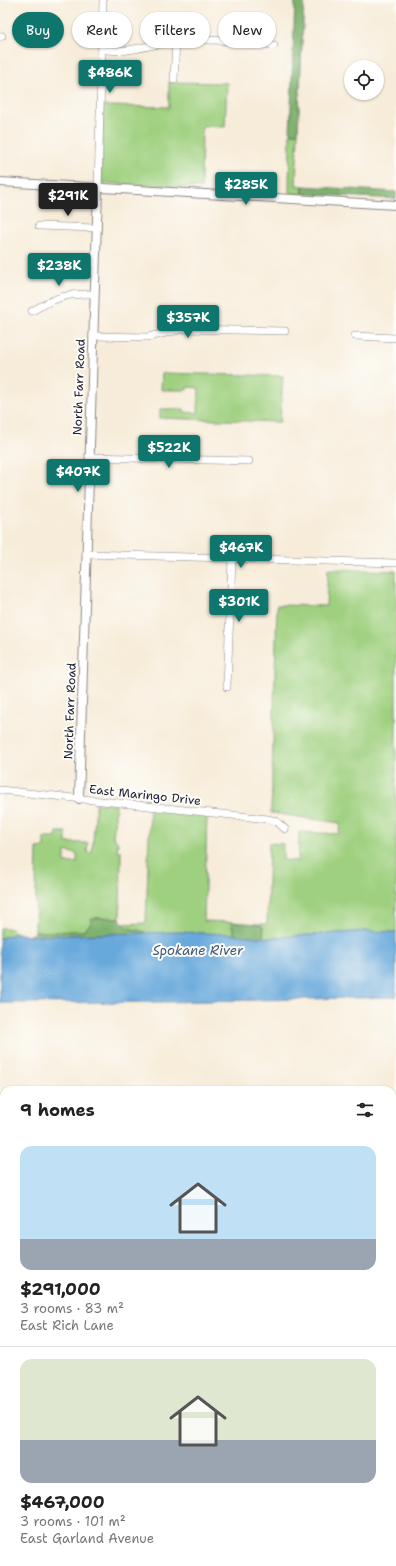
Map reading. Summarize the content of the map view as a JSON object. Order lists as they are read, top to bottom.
{
  "streets": {
    "street": ["North Farr Road", "East Maringo Drive"]
  },
  "crossings": [
    ["North Farr Road", "East Maringo Drive"]
  ],
  "water": ["Spokane River"],
  "page": {
    "chip": [
      "Buy",
      "Rent",
      "Filters",
      "New"
    ],
    "price": [
      "$486K",
      "$285K",
      "$291K",
      "$238K",
      "$357K",
      "$522K",
      "$407K",
      "$467K",
      "$301K"
    ],
    "heading": "9 homes",
    "list": [
      {
        "name": "$291,000",
        "note": "3 rooms · 83 m² · East Rich Lane"
      },
      {
        "name": "$467,000",
        "note": "3 rooms · 101 m² · East Garland Avenue"
      }
    ]
  }
}
